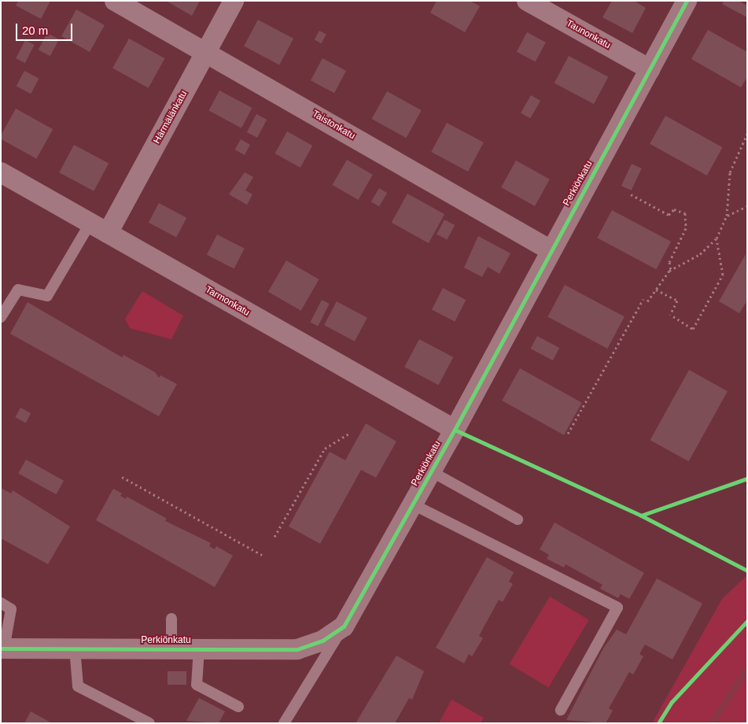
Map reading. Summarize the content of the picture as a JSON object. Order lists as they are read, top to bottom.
{
  "streets": {
    "street": [
      "Taunonkatu",
      "Härmälänkatu",
      "Taistonkatu",
      "Perkiönkatu",
      "Tarmonkatu"
    ]
  },
  "crossings": [
    ["Taunonkatu", "Perkiönkatu"],
    ["Härmälänkatu", "Taistonkatu"],
    ["Härmälänkatu", "Tarmonkatu"],
    ["Taistonkatu", "Perkiönkatu"],
    ["Perkiönkatu", "Tarmonkatu"]
  ],
  "scale_bar": "20 m"
}
